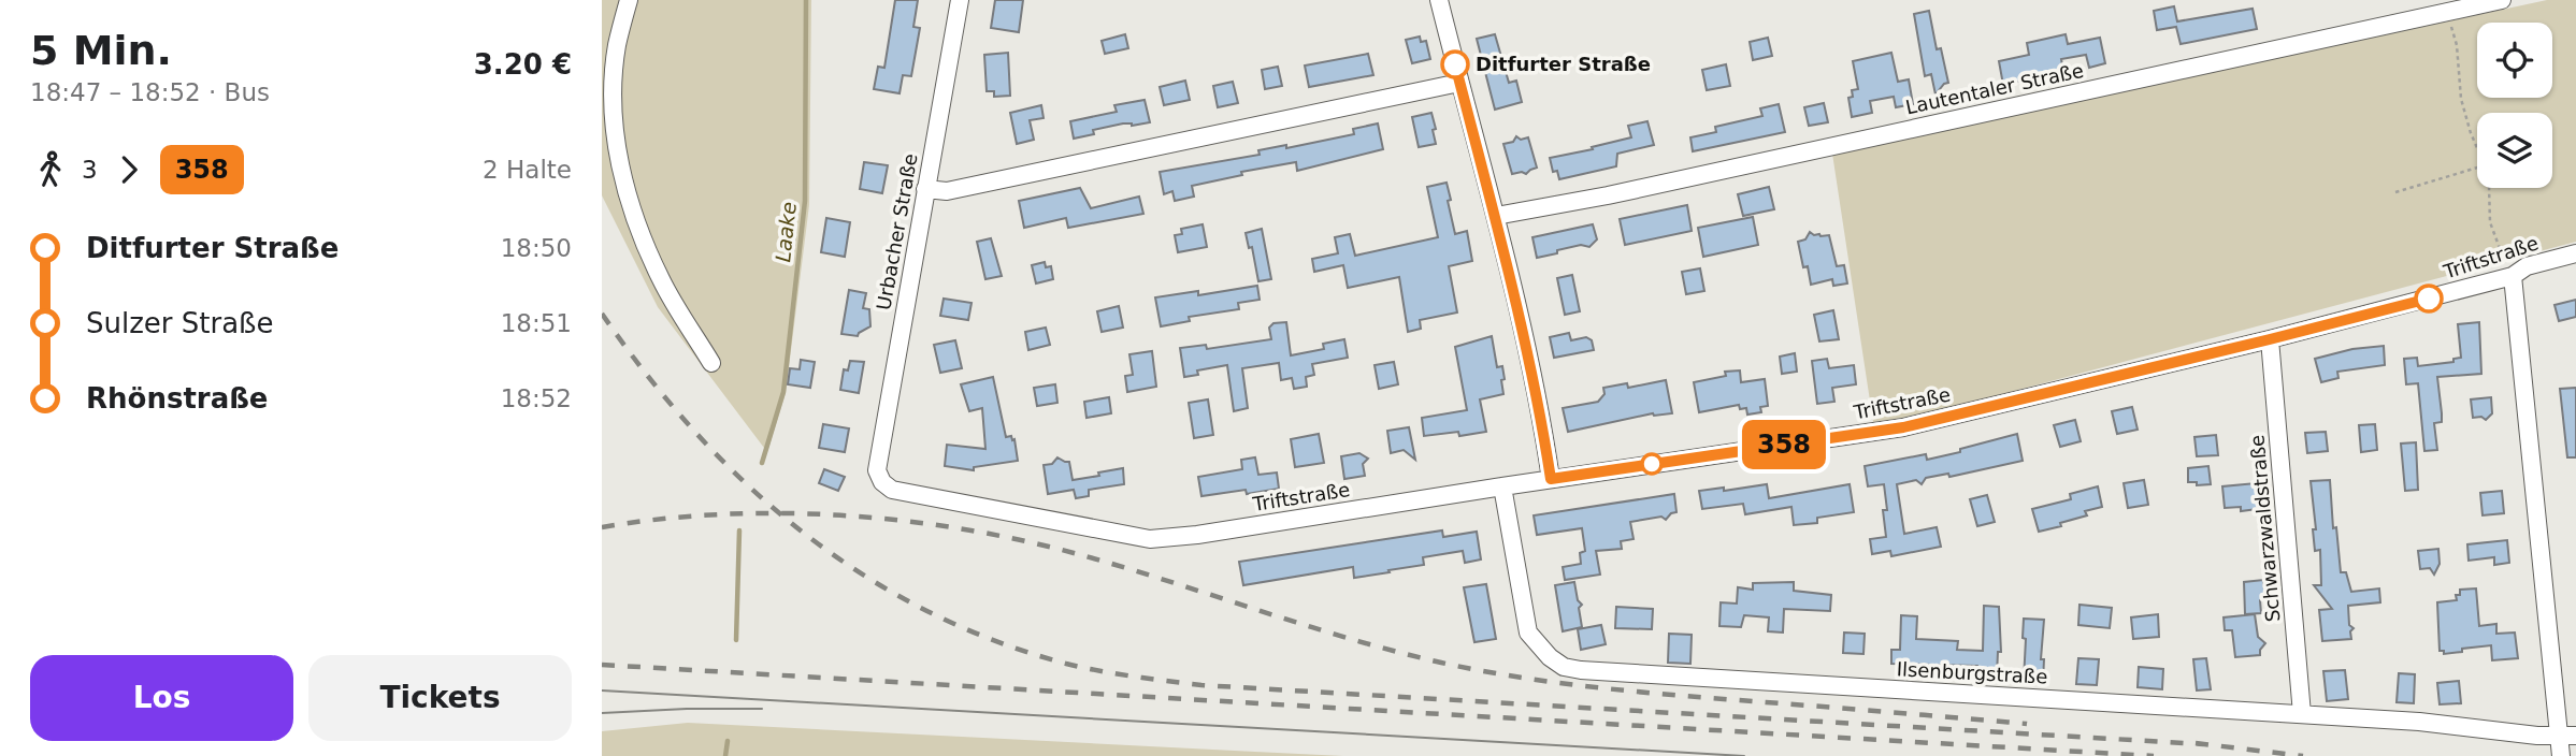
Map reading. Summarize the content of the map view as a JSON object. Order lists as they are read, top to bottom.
{
  "streets": {
    "street": [
      "Lautentaler Straße",
      "Urbacher Straße",
      "Triftstraße",
      "Schwarzwaldstraße",
      "Ilsenburgstraße"
    ]
  },
  "crossings": [
    ["Urbacher Straße", "Triftstraße"],
    ["Triftstraße", "Schwarzwaldstraße"],
    ["Triftstraße", "Ilsenburgstraße"],
    ["Schwarzwaldstraße", "Ilsenburgstraße"]
  ],
  "water": ["Laake"],
  "places": ["Ditfurter Straße"],
  "lines": ["bus line 358"],
  "page": {
    "heading": ["5 Min.", "18:47 – 18:52 · Bus", "3.20 €"],
    "on_map": "358",
    "legs": ["3", "358", "2 Halte"],
    "list": [
      {
        "name": "Ditfurter Straße",
        "value": "18:50"
      },
      {
        "name": "Sulzer Straße",
        "value": "18:51"
      },
      {
        "name": "Rhönstraße",
        "value": "18:52"
      }
    ],
    "buttons": ["Los", "Tickets"]
  }
}
